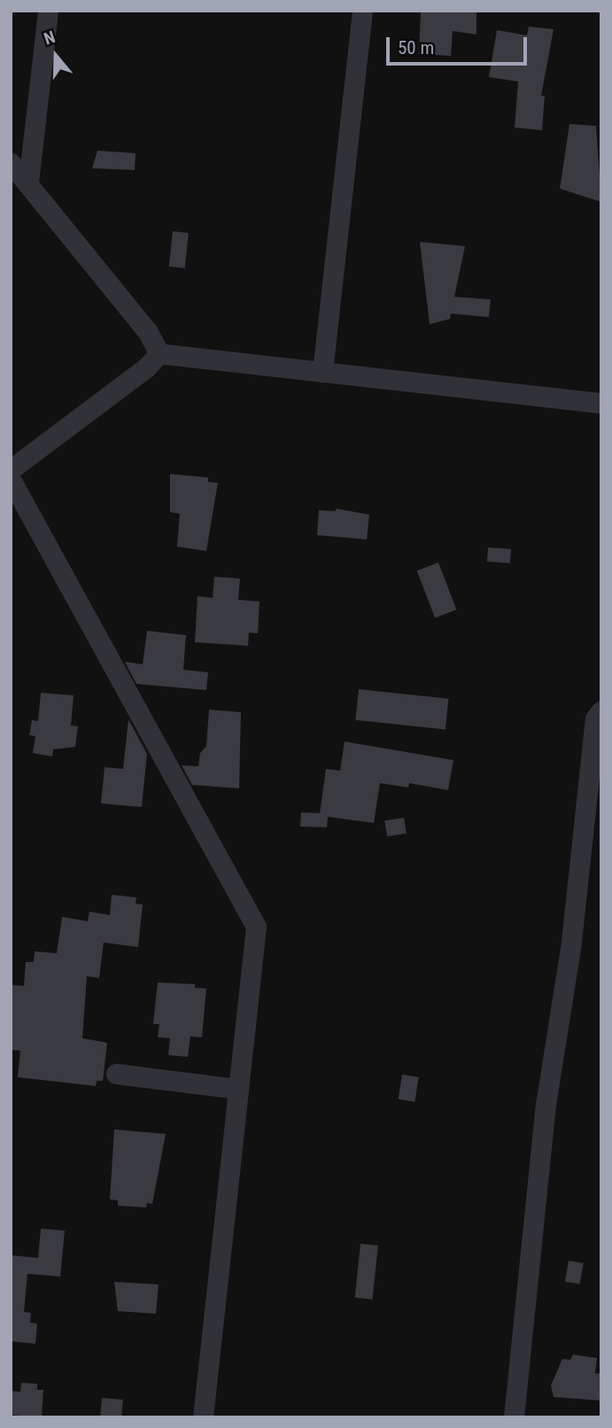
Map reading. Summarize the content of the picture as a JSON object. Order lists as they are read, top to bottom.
{
  "scale_bar": "50 m",
  "north": "top"
}
